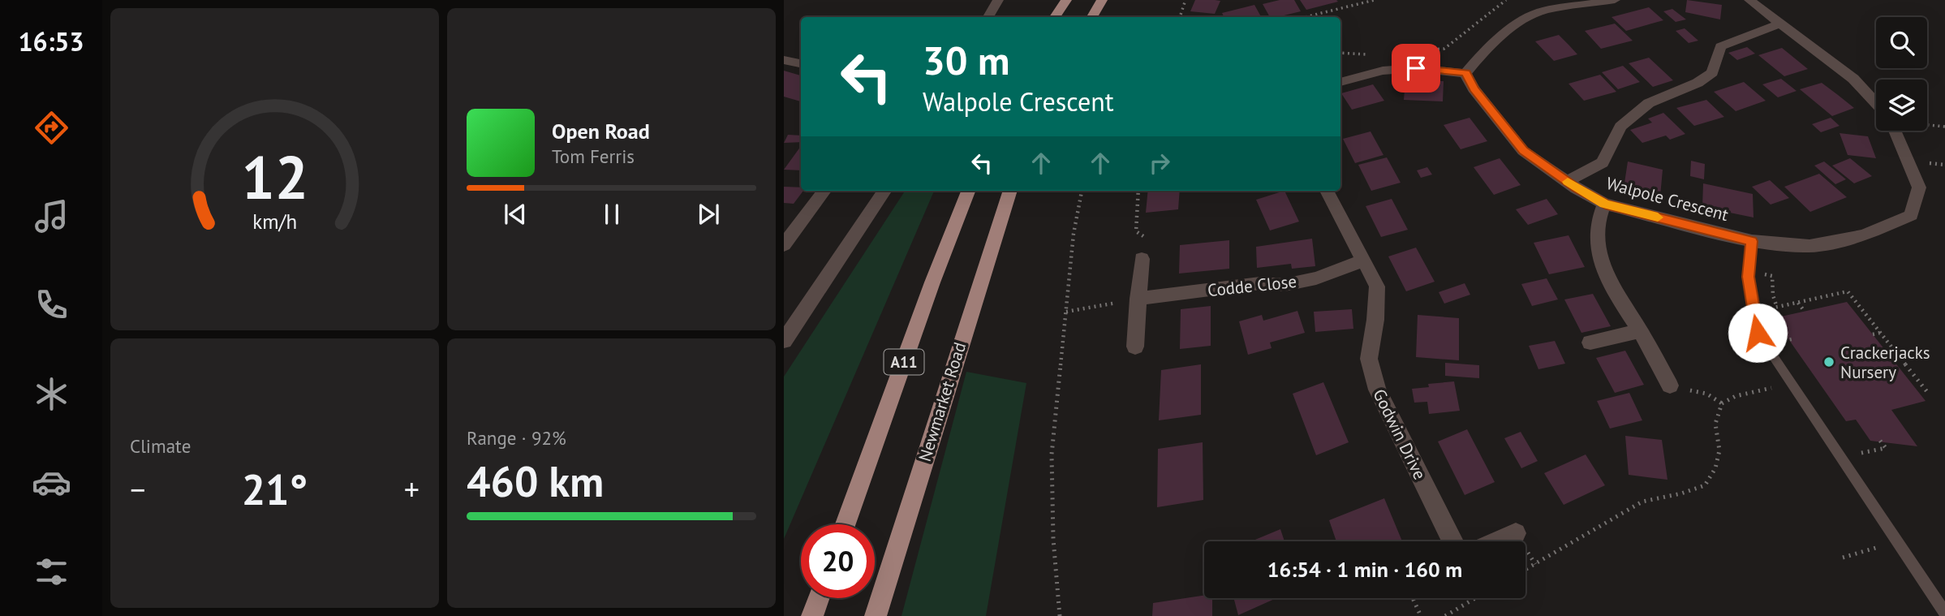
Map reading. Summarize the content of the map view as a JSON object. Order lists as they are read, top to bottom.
{
  "streets": {
    "highway": ["A11", "Newmarket Road"],
    "street": ["Walpole Crescent", "Codde Close", "Godwin Drive"]
  },
  "crossings": [
    ["Codde Close", "Godwin Drive"]
  ],
  "places": ["Crackerjacks Nursery"],
  "page": {
    "tabs": "16:53",
    "turn": ["30 m", "Walpole Crescent"],
    "song": ["Open Road", "Tom Ferris"],
    "tile": [
      "Climate",
      ["Range · 92%", "460 km"]
    ],
    "heat": ["−", "21°", "+"],
    "limit": "20",
    "trip": "16:54 · 1 min · 160 m",
    "gauge": ["12", "km/h"]
  }
}
